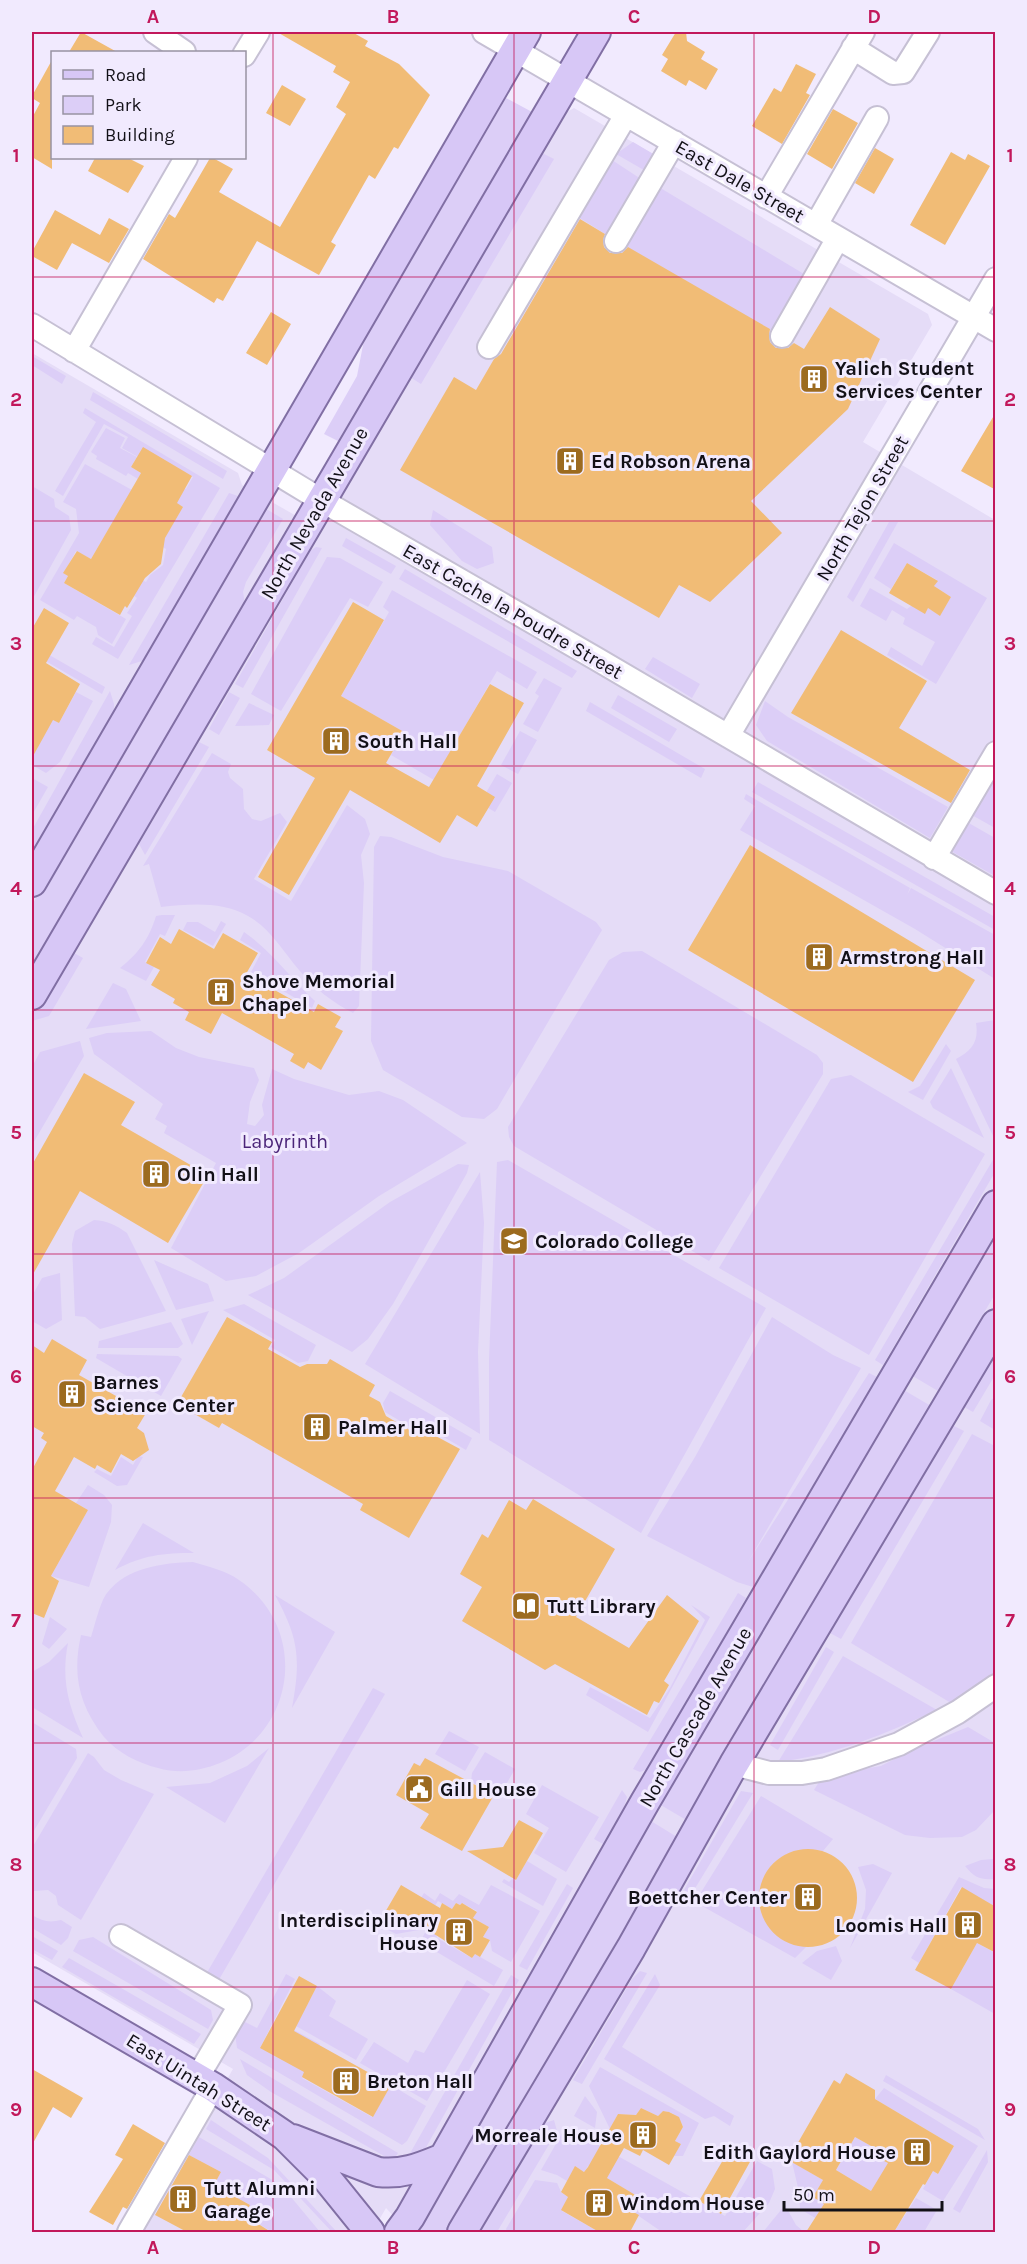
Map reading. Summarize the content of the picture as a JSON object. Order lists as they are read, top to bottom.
{
  "streets": {
    "main road": ["North Nevada Avenue", "North Cascade Avenue", "East Uintah Street"],
    "street": ["East Dale Street", "North Tejon Street", "East Cache la Poudre Street"]
  },
  "crossings": [
    ["East Dale Street", "North Tejon Street"],
    ["East Dale Street", "North Nevada Avenue"],
    ["North Tejon Street", "East Cache la Poudre Street"],
    ["North Nevada Avenue", "East Cache la Poudre Street"]
  ],
  "parks": ["Labyrinth"],
  "places": {
    "building": [
      "Yalich Student Services Center",
      "Ed Robson Arena",
      "South Hall",
      "Armstrong Hall",
      "Shove Memorial Chapel",
      "Olin Hall",
      "Barnes Science Center",
      "Palmer Hall",
      "Boettcher Center",
      "Loomis Hall",
      "Interdisciplinary House",
      "Breton Hall",
      "Morreale House",
      "Edith Gaylord House",
      "Tutt Alumni Garage",
      "Windom House"
    ],
    "school or university": ["Colorado College"],
    "library": ["Tutt Library"],
    "public building": ["Gill House"]
  },
  "legend": ["Road", "Park", "Building"],
  "scale_bar": "50 m",
  "grid": {
    "columns": [
      "A",
      "B",
      "C",
      "D"
    ],
    "rows": [
      "1",
      "2",
      "3",
      "4",
      "5",
      "6",
      "7",
      "8",
      "9"
    ]
  }
}
